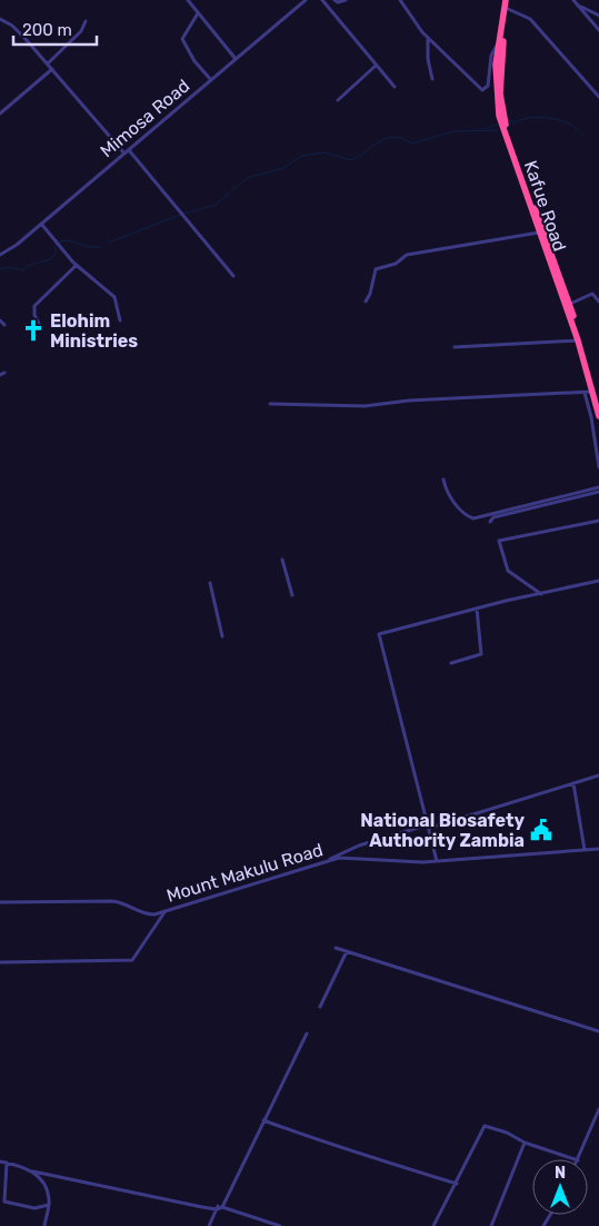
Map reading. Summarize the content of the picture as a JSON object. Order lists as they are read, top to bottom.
{
  "streets": {
    "highway": ["Kafue Road"],
    "street": ["Mimosa Road", "Mount Makulu Road"]
  },
  "places": {
    "church": ["Elohim Ministries"],
    "public building": ["National Biosafety Authority Zambia"]
  },
  "scale_bar": "200 m",
  "north": "top"
}
